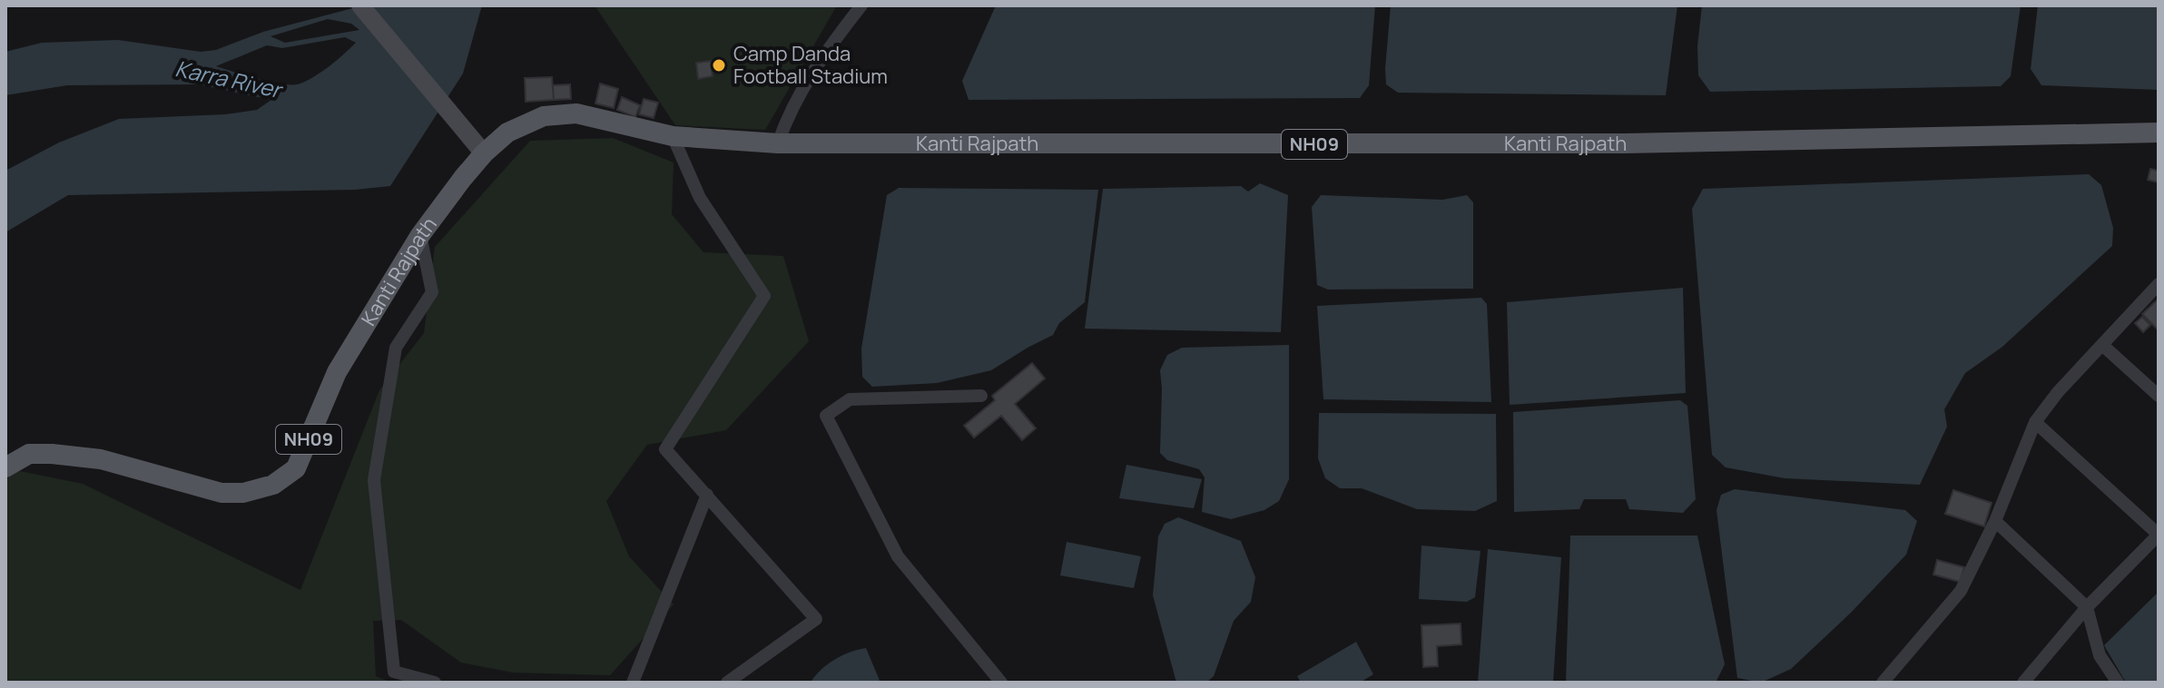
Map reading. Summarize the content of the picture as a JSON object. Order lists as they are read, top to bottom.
{
  "streets": {
    "main road": ["Kanti Rajpath", "NH09"]
  },
  "water": ["Karra River"],
  "places": ["Camp Danda Football Stadium"]
}
